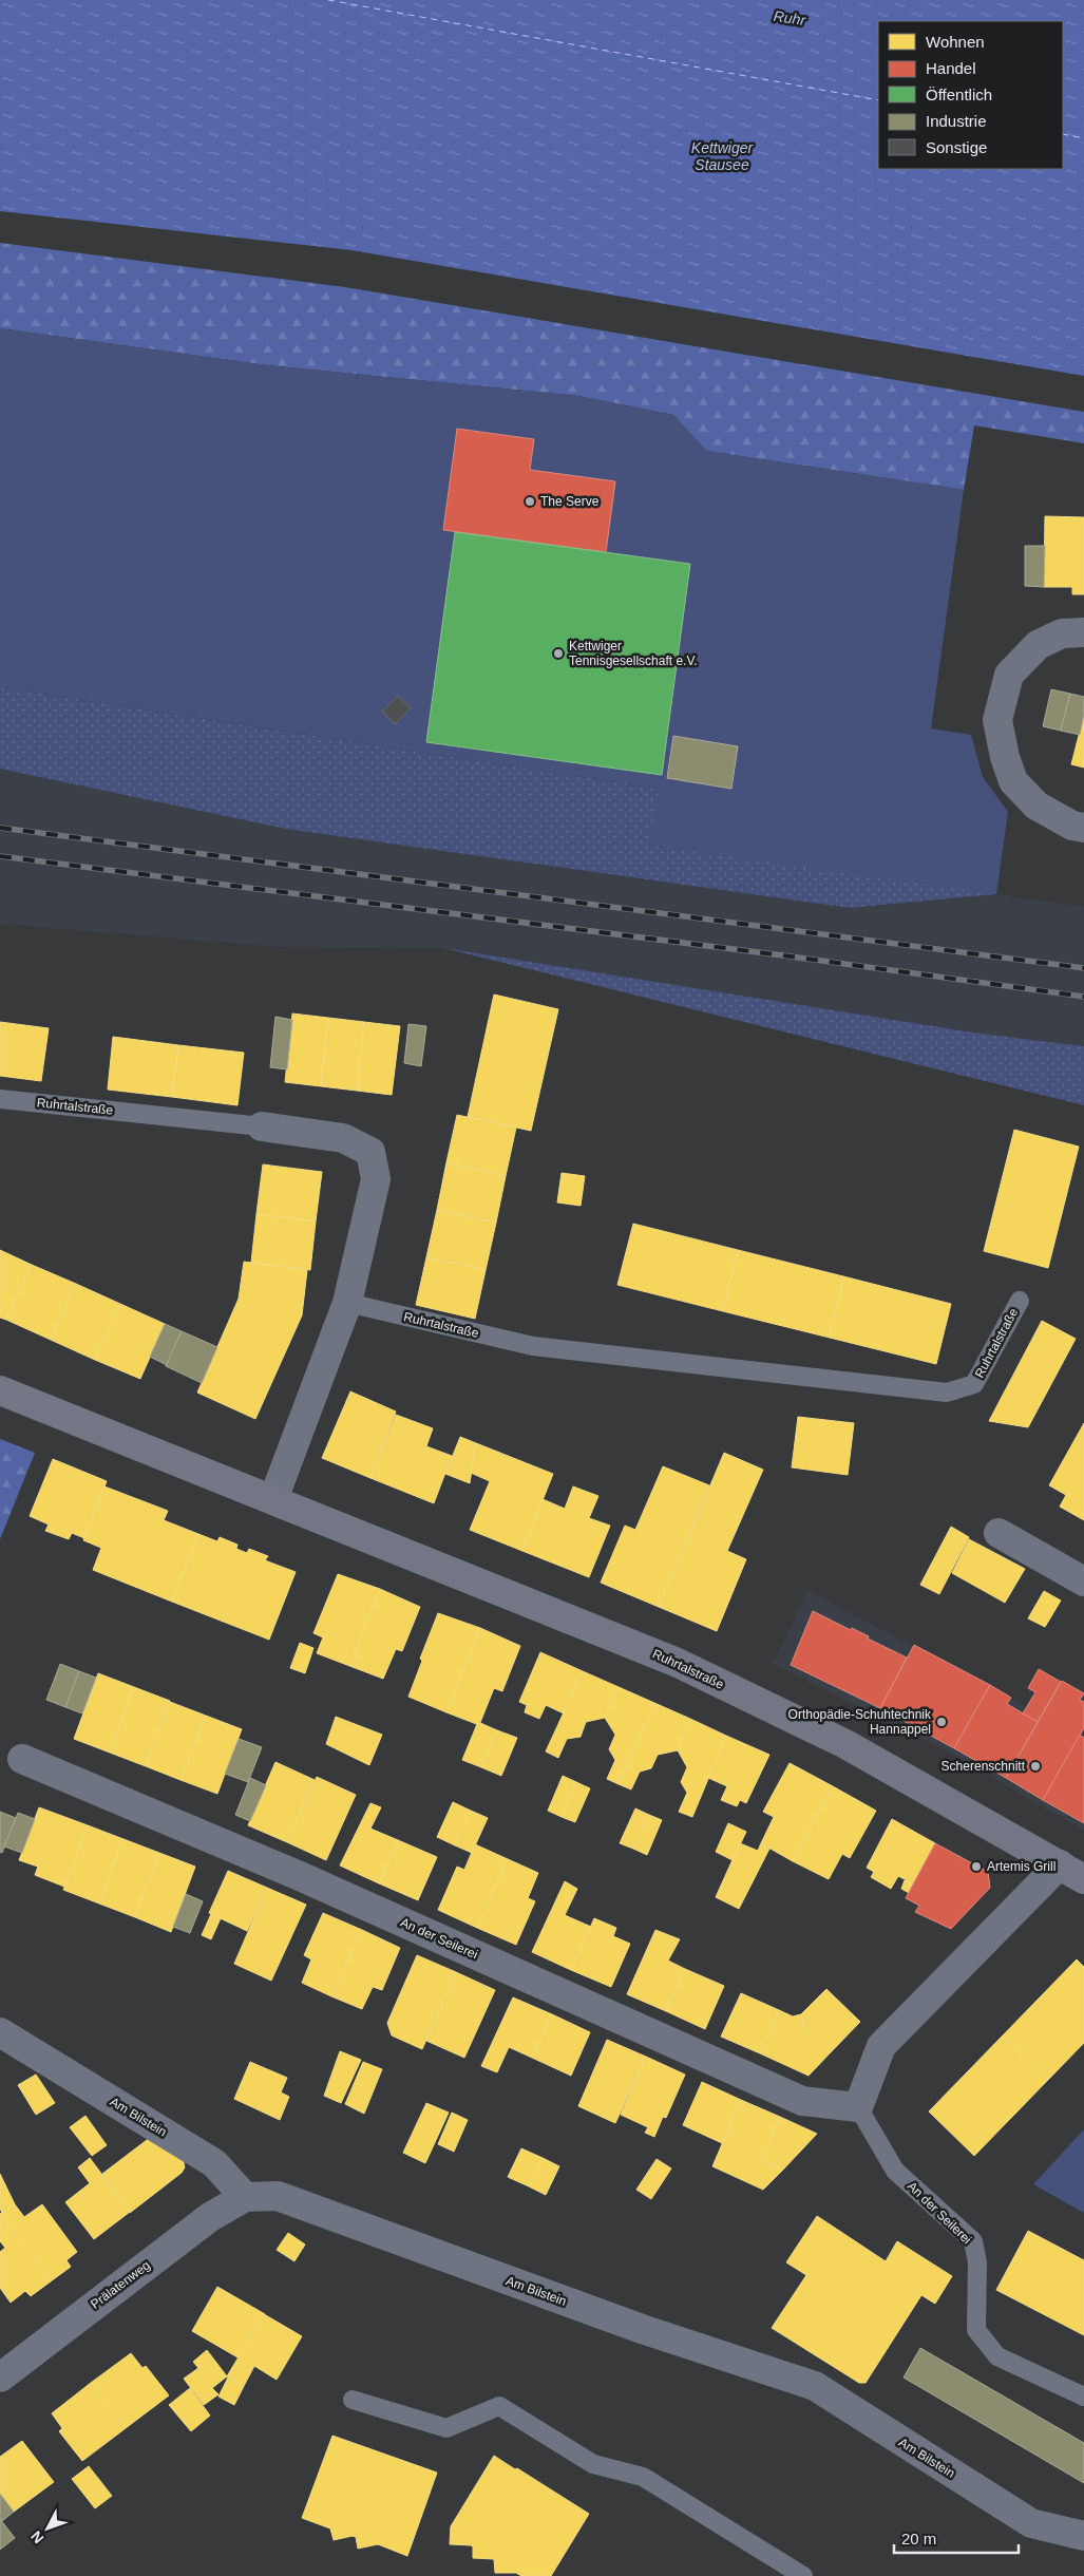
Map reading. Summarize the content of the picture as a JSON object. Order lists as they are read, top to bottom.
{
  "streets": {
    "main road": ["Ruhrtalstraße"],
    "street": ["An der Seilerei", "Am Bilstein", "Prälatenweg"]
  },
  "crossings": [
    ["Am Bilstein", "Prälatenweg"]
  ],
  "water": ["Ruhr", "Kettwiger Stausee"],
  "places": [
    "The Serve",
    "Kettwiger Tennisgesellschaft e.V.",
    "Orthopädie-Schuhtechnik Hannappel",
    "Scherenschnitt",
    "Artemis Grill"
  ],
  "legend": [
    "Wohnen",
    "Handel",
    "Öffentlich",
    "Industrie",
    "Sonstige"
  ],
  "scale_bar": "20 m",
  "north": "bottom left"
}
